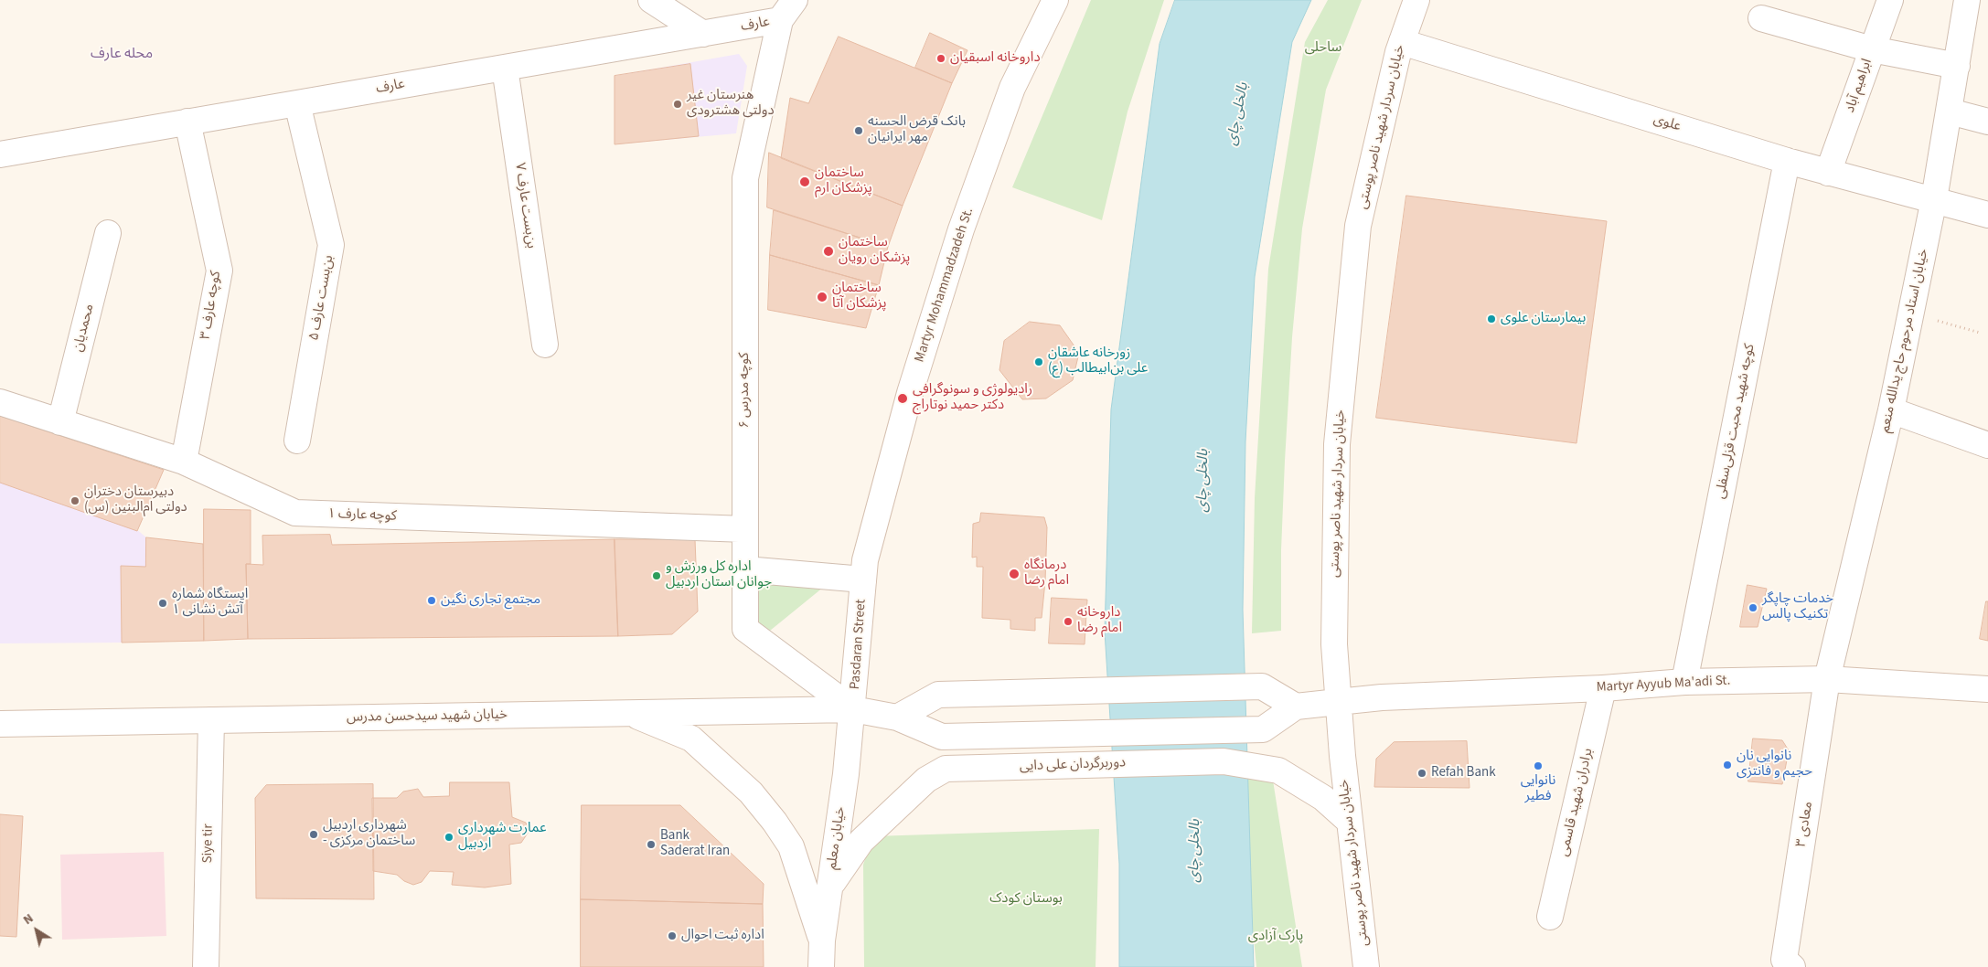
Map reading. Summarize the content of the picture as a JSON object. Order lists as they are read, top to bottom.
{
  "streets": {
    "street": [
      "عارف",
      "ابراهیم آباد",
      "علوی",
      "خیابان سردار شهید ناصر پوستی",
      "بن‌بست عارف ۷",
      "Martyr Mohammadzadeh St.",
      "بن‌بست عارف ۵",
      "کوچه عارف ۳",
      "محمدیان",
      "خیابان استاد مرحوم حاج یدالله منعم",
      "کوچه مدرس ۶",
      "کوچه شهید محبت قزلی‌سفلی",
      "کوچه عارف ۱",
      "Pasdaran Street",
      "Martyr Ayyub Ma'adi St.",
      "خیابان شهید سیدحسن مدرس",
      "دوربرگردان علی دایی",
      "برادران شهید قاسمی",
      "معادی ۳",
      "خیابان معلم",
      "Siye tir"
    ]
  },
  "crossings": [
    ["عارف", "بن‌بست عارف ۷"],
    ["عارف", "بن‌بست عارف ۵"],
    ["عارف", "کوچه عارف ۳"],
    ["عارف", "کوچه مدرس ۶"],
    ["ابراهیم آباد", "علوی"],
    ["علوی", "خیابان سردار شهید ناصر پوستی"],
    ["علوی", "خیابان استاد مرحوم حاج یدالله منعم"],
    ["علوی", "کوچه شهید محبت قزلی‌سفلی"],
    ["خیابان سردار شهید ناصر پوستی", "Martyr Ayyub Ma'adi St."],
    ["خیابان سردار شهید ناصر پوستی", "دوربرگردان علی دایی"],
    ["Martyr Mohammadzadeh St.", "Pasdaran Street"],
    ["کوچه عارف ۳", "کوچه عارف ۱"],
    ["محمدیان", "کوچه عارف ۱"],
    ["خیابان استاد مرحوم حاج یدالله منعم", "Martyr Ayyub Ma'adi St."],
    ["خیابان استاد مرحوم حاج یدالله منعم", "معادی ۳"],
    ["کوچه مدرس ۶", "کوچه عارف ۱"],
    ["کوچه مدرس ۶", "Pasdaran Street"],
    ["کوچه مدرس ۶", "خیابان شهید سیدحسن مدرس"],
    ["کوچه مدرس ۶", "خیابان معلم"],
    ["کوچه شهید محبت قزلی‌سفلی", "Martyr Ayyub Ma'adi St."],
    ["Pasdaran Street", "خیابان شهید سیدحسن مدرس"],
    ["Pasdaran Street", "خیابان معلم"],
    ["Martyr Ayyub Ma'adi St.", "خیابان شهید سیدحسن مدرس"],
    ["Martyr Ayyub Ma'adi St.", "برادران شهید قاسمی"],
    ["Martyr Ayyub Ma'adi St.", "معادی ۳"],
    ["خیابان شهید سیدحسن مدرس", "خیابان معلم"],
    ["خیابان شهید سیدحسن مدرس", "Siye tir"],
    ["دوربرگردان علی دایی", "خیابان معلم"]
  ],
  "districts": ["محله عارف"],
  "water": ["بالخلی چای"],
  "parks": ["ساحلی", "بوستان کودک", "پارک آزادی"],
  "places": [
    "داروخانه اسبقیان",
    "هنرستان غیر دولتی هشترودی",
    "بانک قرض الحسنه مهر ایرانیان",
    "ساختمان پزشکان ارم",
    "ساختمان پزشکان رویان",
    "ساختمان پزشکان آتا",
    "بیمارستان علوی",
    "زورخانه عاشقان علی بن‌ابیطالب (ع)",
    "رادیولوژی و سونوگرافی دکتر حمید نوتاراج",
    "دبیرستان دختران دولتی ام‌البنین (س)",
    "درمانگاه امام رضا",
    "اداره کل ورزش و جوانان استان اردبیل",
    "مجتمع تجاری نگین",
    "ایستگاه شماره ۱ آتش نشانی",
    "خدمات چاپگر تکنیک پالس",
    "داروخانه امام رضا",
    "نانوایی نان حجیم و فانتزی",
    "نانوایی فطیر",
    "Refah Bank",
    "شهرداری اردبیل - ساختمان مرکزی",
    "عمارت شهرداری اردبیل",
    "Bank Saderat Iran",
    "اداره ثبت احوال"
  ],
  "north": "top left"
}
